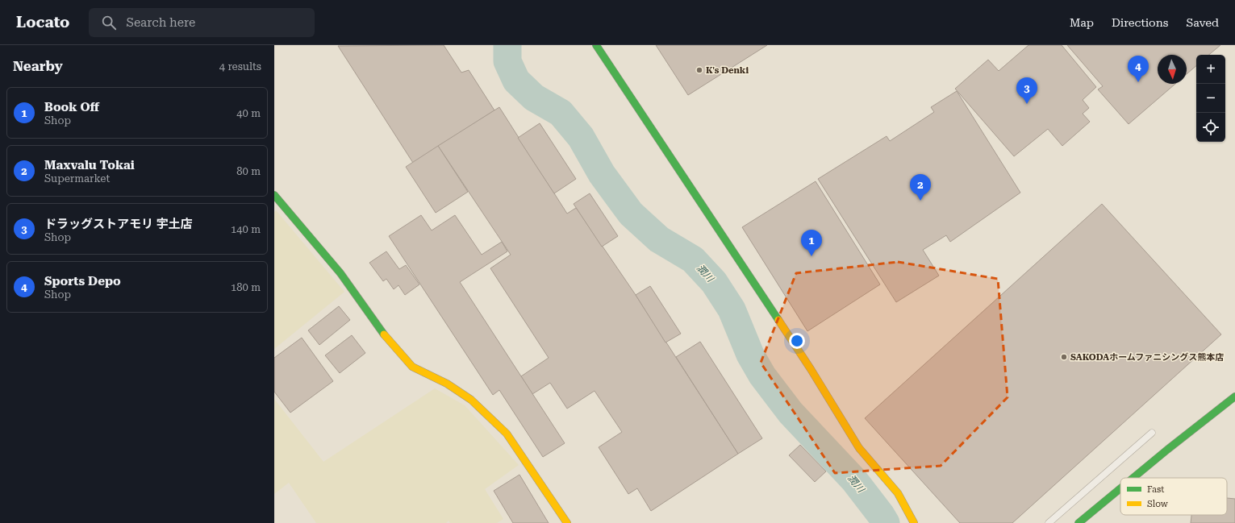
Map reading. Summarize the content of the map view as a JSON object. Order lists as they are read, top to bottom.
{
  "water": ["潤川"],
  "places": ["K's Denki", "SAKODAホームファニシングス熊本店"],
  "legend": ["Fast", "Slow"],
  "north": "bottom",
  "page": {
    "header": "Locato",
    "search": "Search here",
    "nav": ["Map", "Directions", "Saved"],
    "heading": ["Nearby", "4 results"],
    "map_buttons": ["+", "−"],
    "pins": [
      "4",
      "3",
      "2",
      "1"
    ],
    "list": [
      {
        "mark": "1",
        "name": "Book Off",
        "note": "Shop",
        "value": "40 m"
      },
      {
        "mark": "2",
        "name": "Maxvalu Tokai",
        "note": "Supermarket",
        "value": "80 m"
      },
      {
        "mark": "3",
        "name": "ドラッグストアモリ 宇土店",
        "note": "Shop",
        "value": "140 m"
      },
      {
        "mark": "4",
        "name": "Sports Depo",
        "note": "Shop",
        "value": "180 m"
      }
    ]
  }
}
